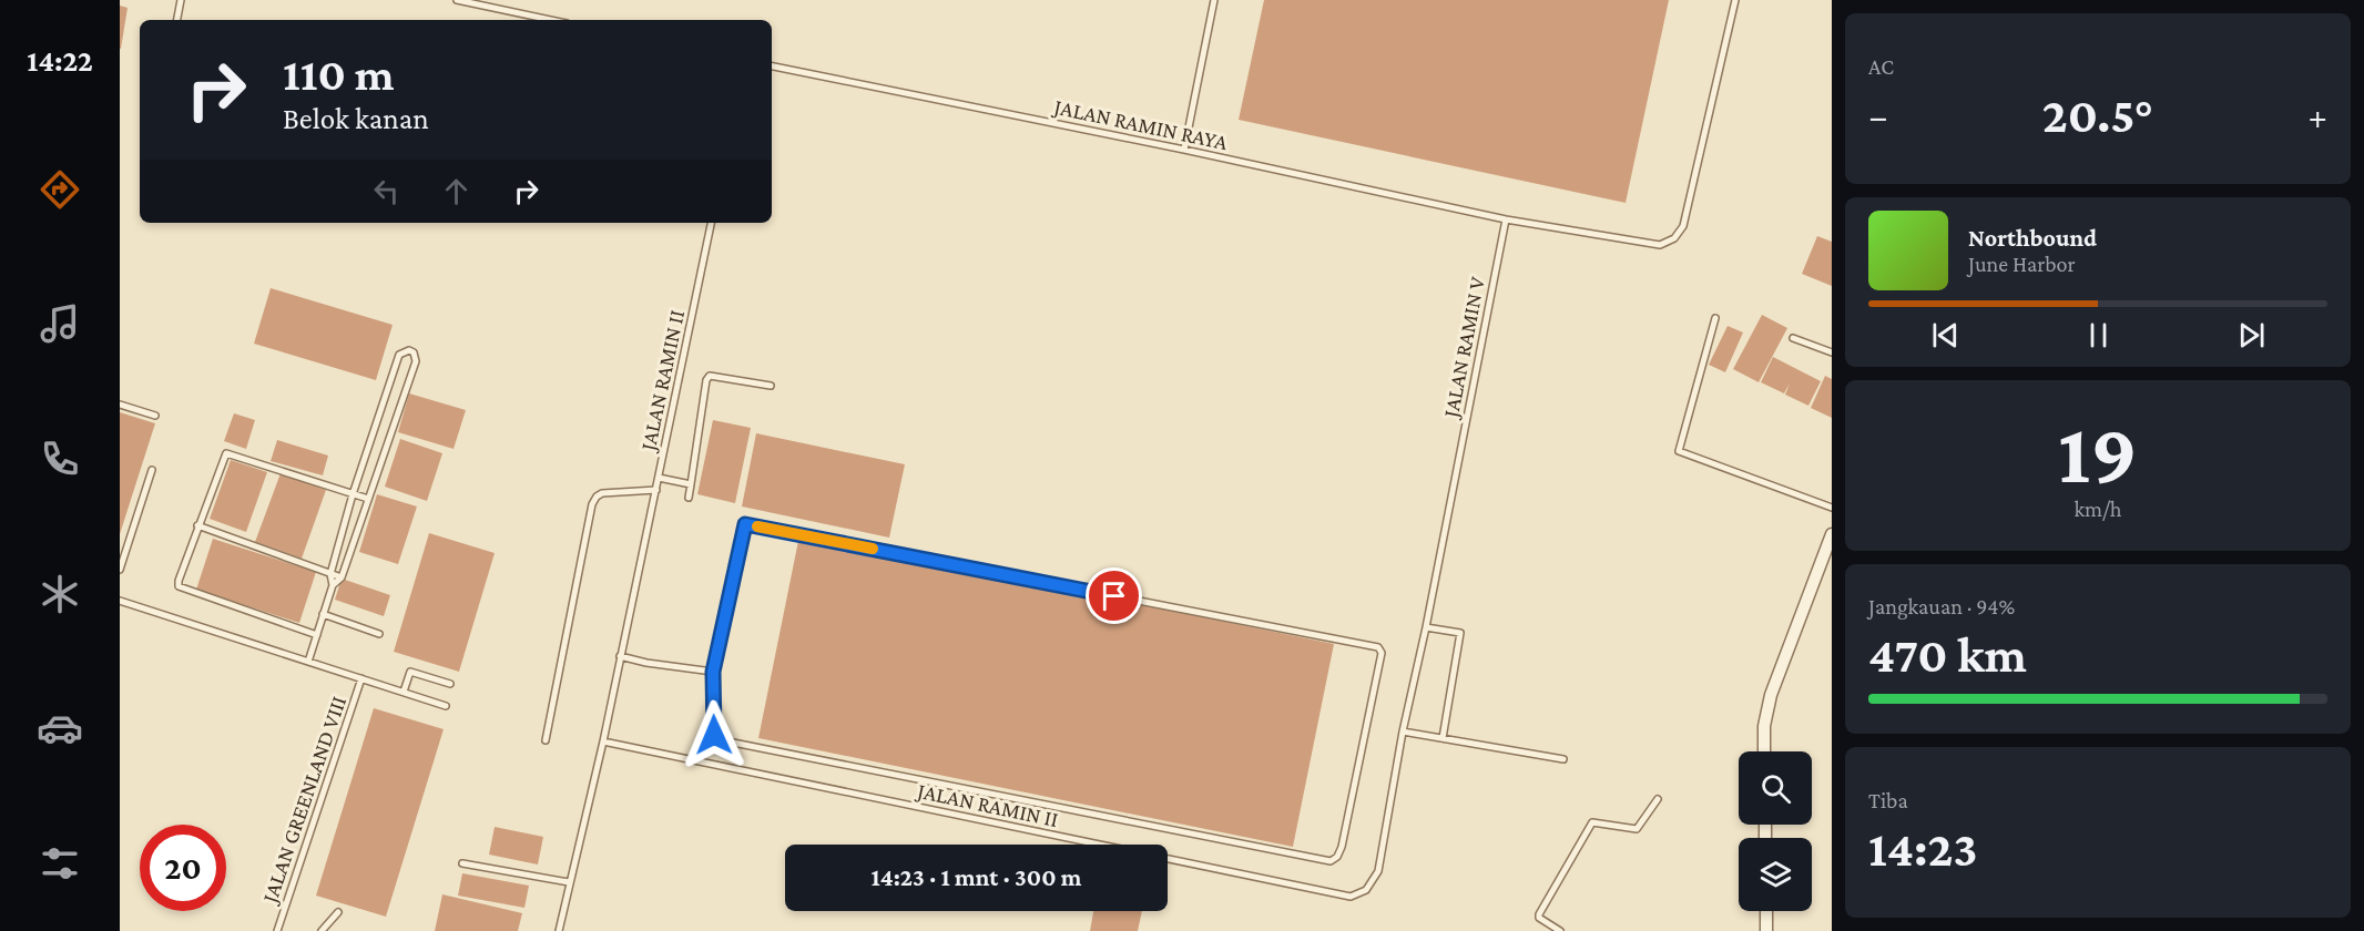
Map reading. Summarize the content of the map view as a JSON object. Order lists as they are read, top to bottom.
{
  "streets": {
    "lane": [
      "JALAN RAMIN RAYA",
      "JALAN RAMIN V",
      "JALAN RAMIN II",
      "JALAN GREENLAND VIII"
    ]
  },
  "crossings": [
    ["JALAN RAMIN RAYA", "JALAN RAMIN V"],
    ["JALAN RAMIN V", "JALAN RAMIN II"]
  ],
  "page": {
    "tabs": "14:22",
    "tile": [
      "AC",
      ["19", "km/h"],
      ["Jangkauan · 94%", "470 km"],
      ["Tiba", "14:23"]
    ],
    "turn": ["110 m", "Belok kanan"],
    "heat": ["−", "20.5°", "+"],
    "song": ["Northbound", "June Harbor"],
    "limit": "20",
    "trip": "14:23 · 1 mnt · 300 m"
  }
}
